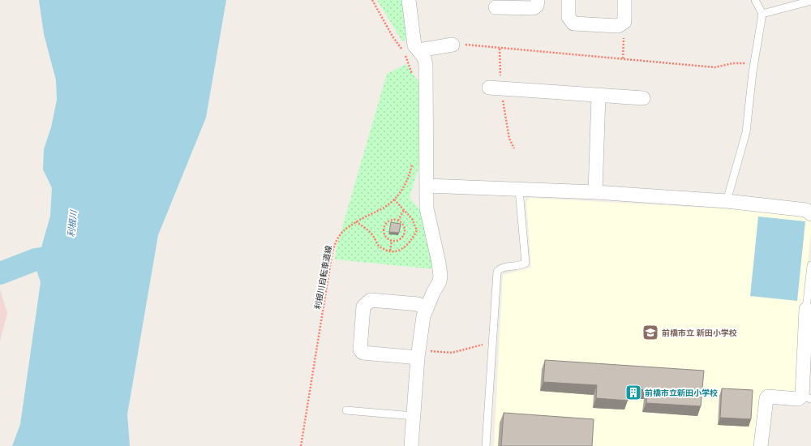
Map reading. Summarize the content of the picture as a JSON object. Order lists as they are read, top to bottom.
{
  "streets": {
    "path": ["利根川自転車道線"]
  },
  "water": ["利根川"],
  "places": {
    "school or university": ["前橋市立 新田小学校"],
    "building": ["前橋市立新田小学校"]
  }
}
